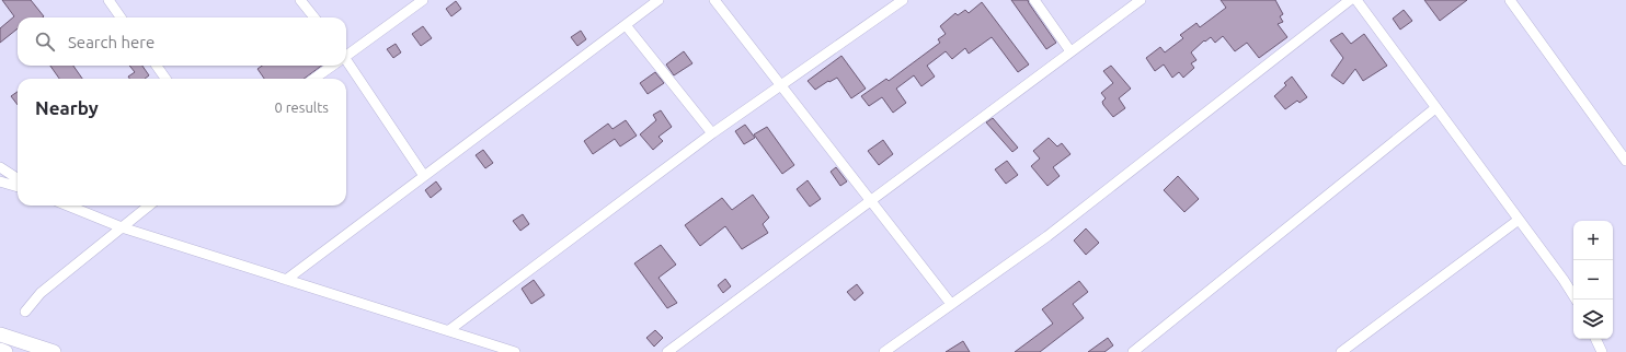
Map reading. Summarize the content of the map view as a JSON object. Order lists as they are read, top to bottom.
{
  "page": {
    "search": "Search here",
    "heading": ["Nearby", "0 results"],
    "map_buttons": ["+", "−"]
  }
}
